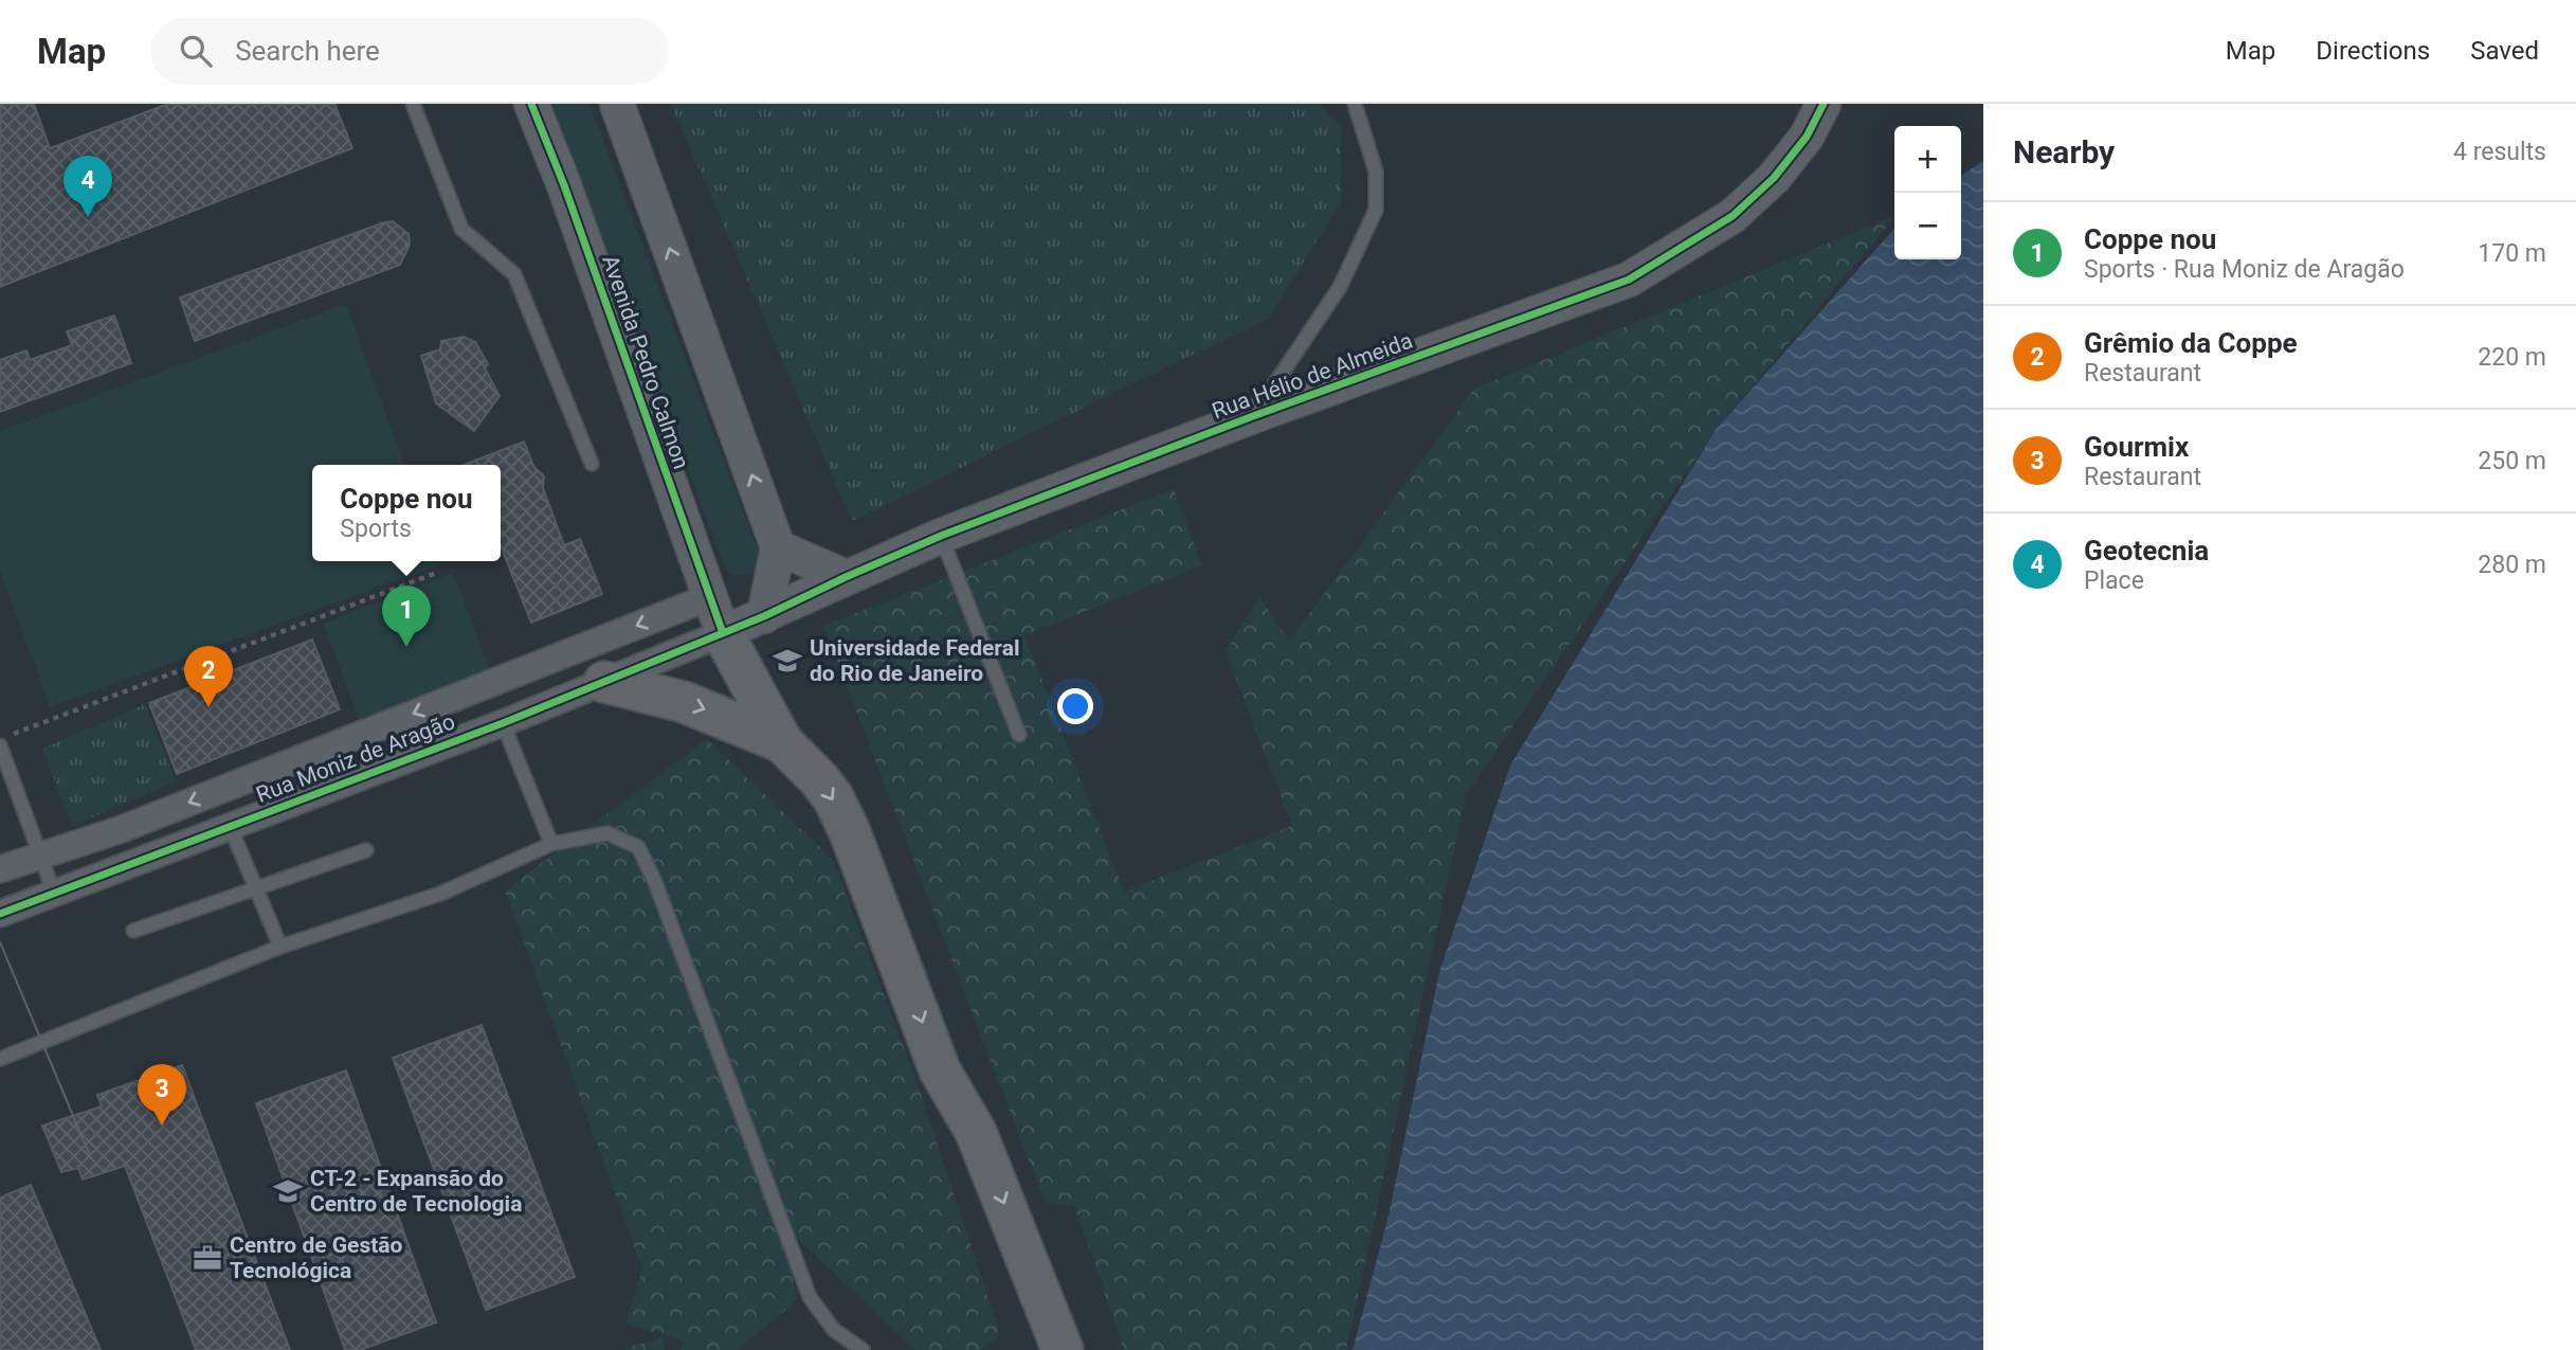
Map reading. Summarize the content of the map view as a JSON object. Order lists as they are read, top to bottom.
{
  "streets": {
    "street": ["Avenida Pedro Calmon", "Rua Hélio de Almeida", "Rua Moniz de Aragão"]
  },
  "crossings": [
    ["Avenida Pedro Calmon", "Rua Hélio de Almeida"],
    ["Avenida Pedro Calmon", "Rua Moniz de Aragão"],
    ["Rua Hélio de Almeida", "Rua Moniz de Aragão"]
  ],
  "places": {
    "school or university": ["Universidade Federal do Rio de Janeiro", "CT-2 - Expansão do Centro de Tecnologia"],
    "office": ["Centro de Gestão Tecnológica"]
  },
  "page": {
    "header": "Map",
    "search": "Search here",
    "nav": ["Map", "Directions", "Saved"],
    "heading": ["Nearby", "4 results"],
    "map_buttons": ["+", "−"],
    "pins": [
      "4",
      "1",
      "2",
      "3"
    ],
    "list": [
      {
        "mark": "1",
        "name": "Coppe nou",
        "note": "Sports · Rua Moniz de Aragão",
        "value": "170 m"
      },
      {
        "mark": "2",
        "name": "Grêmio da Coppe",
        "note": "Restaurant",
        "value": "220 m"
      },
      {
        "mark": "3",
        "name": "Gourmix",
        "note": "Restaurant",
        "value": "250 m"
      },
      {
        "mark": "4",
        "name": "Geotecnia",
        "note": "Place",
        "value": "280 m"
      }
    ],
    "popup": ["Coppe nou", "Sports"]
  }
}
